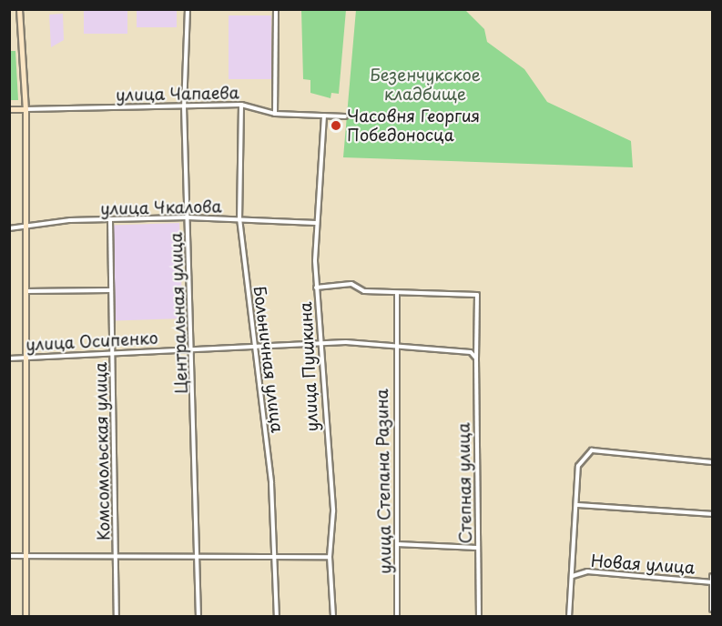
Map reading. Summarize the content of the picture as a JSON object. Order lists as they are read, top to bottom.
{
  "streets": {
    "street": [
      "улица Чапаева",
      "улица Чкалова",
      "Центральная улица",
      "улица Осипенко",
      "Больничная улица",
      "улица Пушкина",
      "Комсомольская улица",
      "улица Степана Разина",
      "Степная улица",
      "Новая улица"
    ]
  },
  "crossings": [
    ["улица Чапаева", "Центральная улица"],
    ["улица Чапаева", "Больничная улица"],
    ["улица Чапаева", "улица Пушкина"],
    ["улица Чкалова", "Центральная улица"],
    ["улица Чкалова", "Больничная улица"],
    ["улица Чкалова", "улица Пушкина"],
    ["улица Чкалова", "Комсомольская улица"],
    ["Центральная улица", "улица Осипенко"],
    ["улица Осипенко", "Больничная улица"],
    ["улица Осипенко", "улица Пушкина"],
    ["улица Осипенко", "Комсомольская улица"],
    ["улица Осипенко", "улица Степана Разина"],
    ["улица Осипенко", "Степная улица"],
    ["улица Степана Разина", "Степная улица"]
  ],
  "parks": ["Безенчукское кладбище"],
  "places": ["Часовня Георгия Победоносца"]
}
